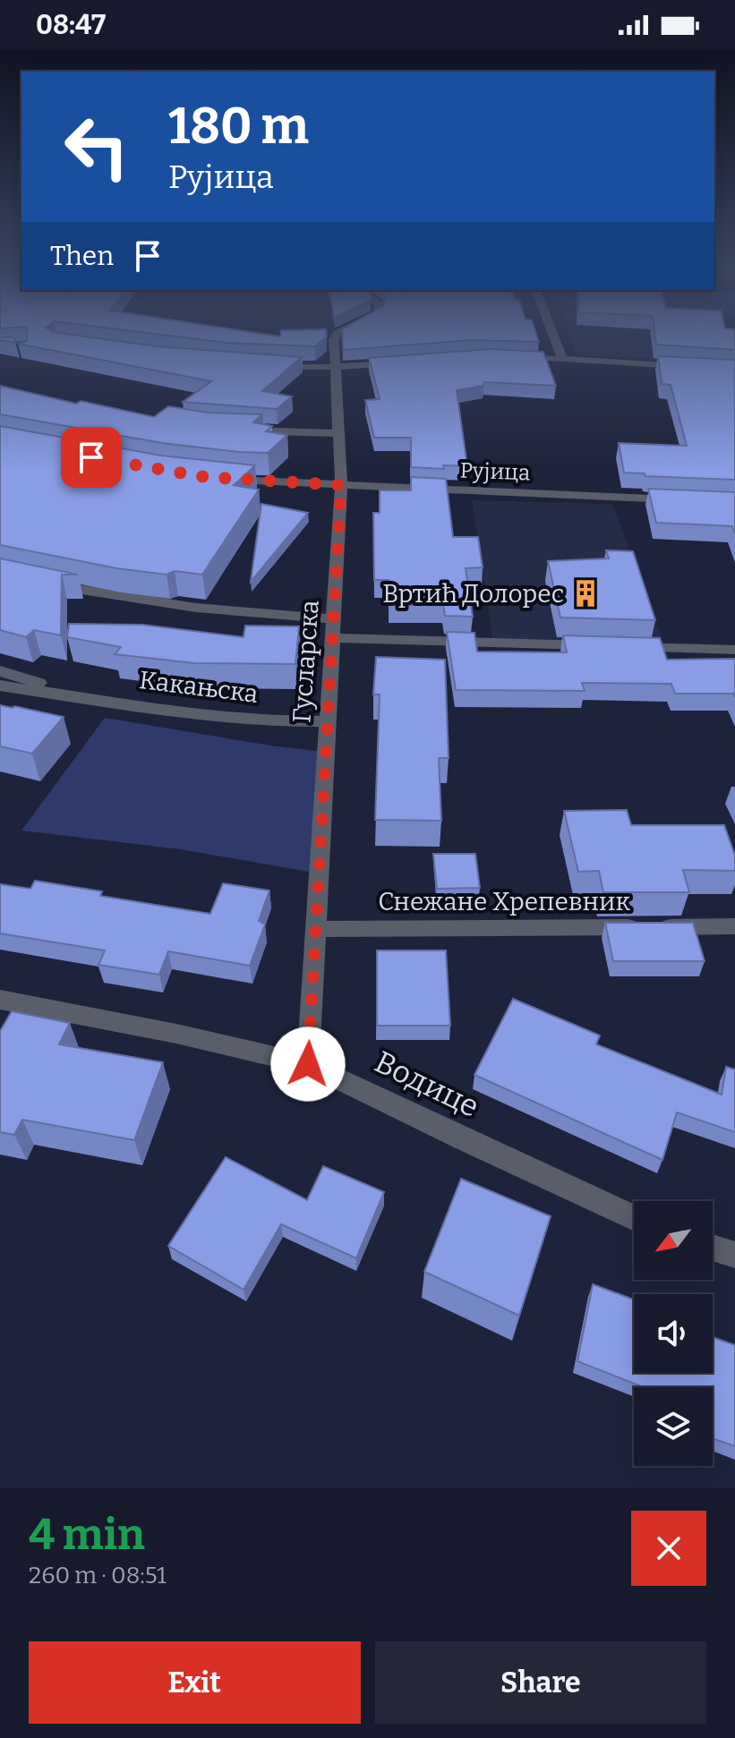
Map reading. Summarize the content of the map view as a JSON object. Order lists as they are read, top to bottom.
{
  "streets": {
    "street": [
      "Рујица",
      "Гусларска",
      "Какањска",
      "Снежане Хрепевник",
      "Водице"
    ]
  },
  "crossings": [
    ["Рујица", "Гусларска"],
    ["Гусларска", "Какањска"],
    ["Гусларска", "Снежане Хрепевник"],
    ["Гусларска", "Водице"]
  ],
  "places": {
    "building": ["Вртић Долорес"]
  },
  "north": "bottom left",
  "page": {
    "status": "08:47",
    "turn": ["180 m", "Рујица"],
    "then": "Then",
    "heading": ["4 min", "260 m · 08:51"],
    "buttons": ["Exit", "Share"]
  }
}
